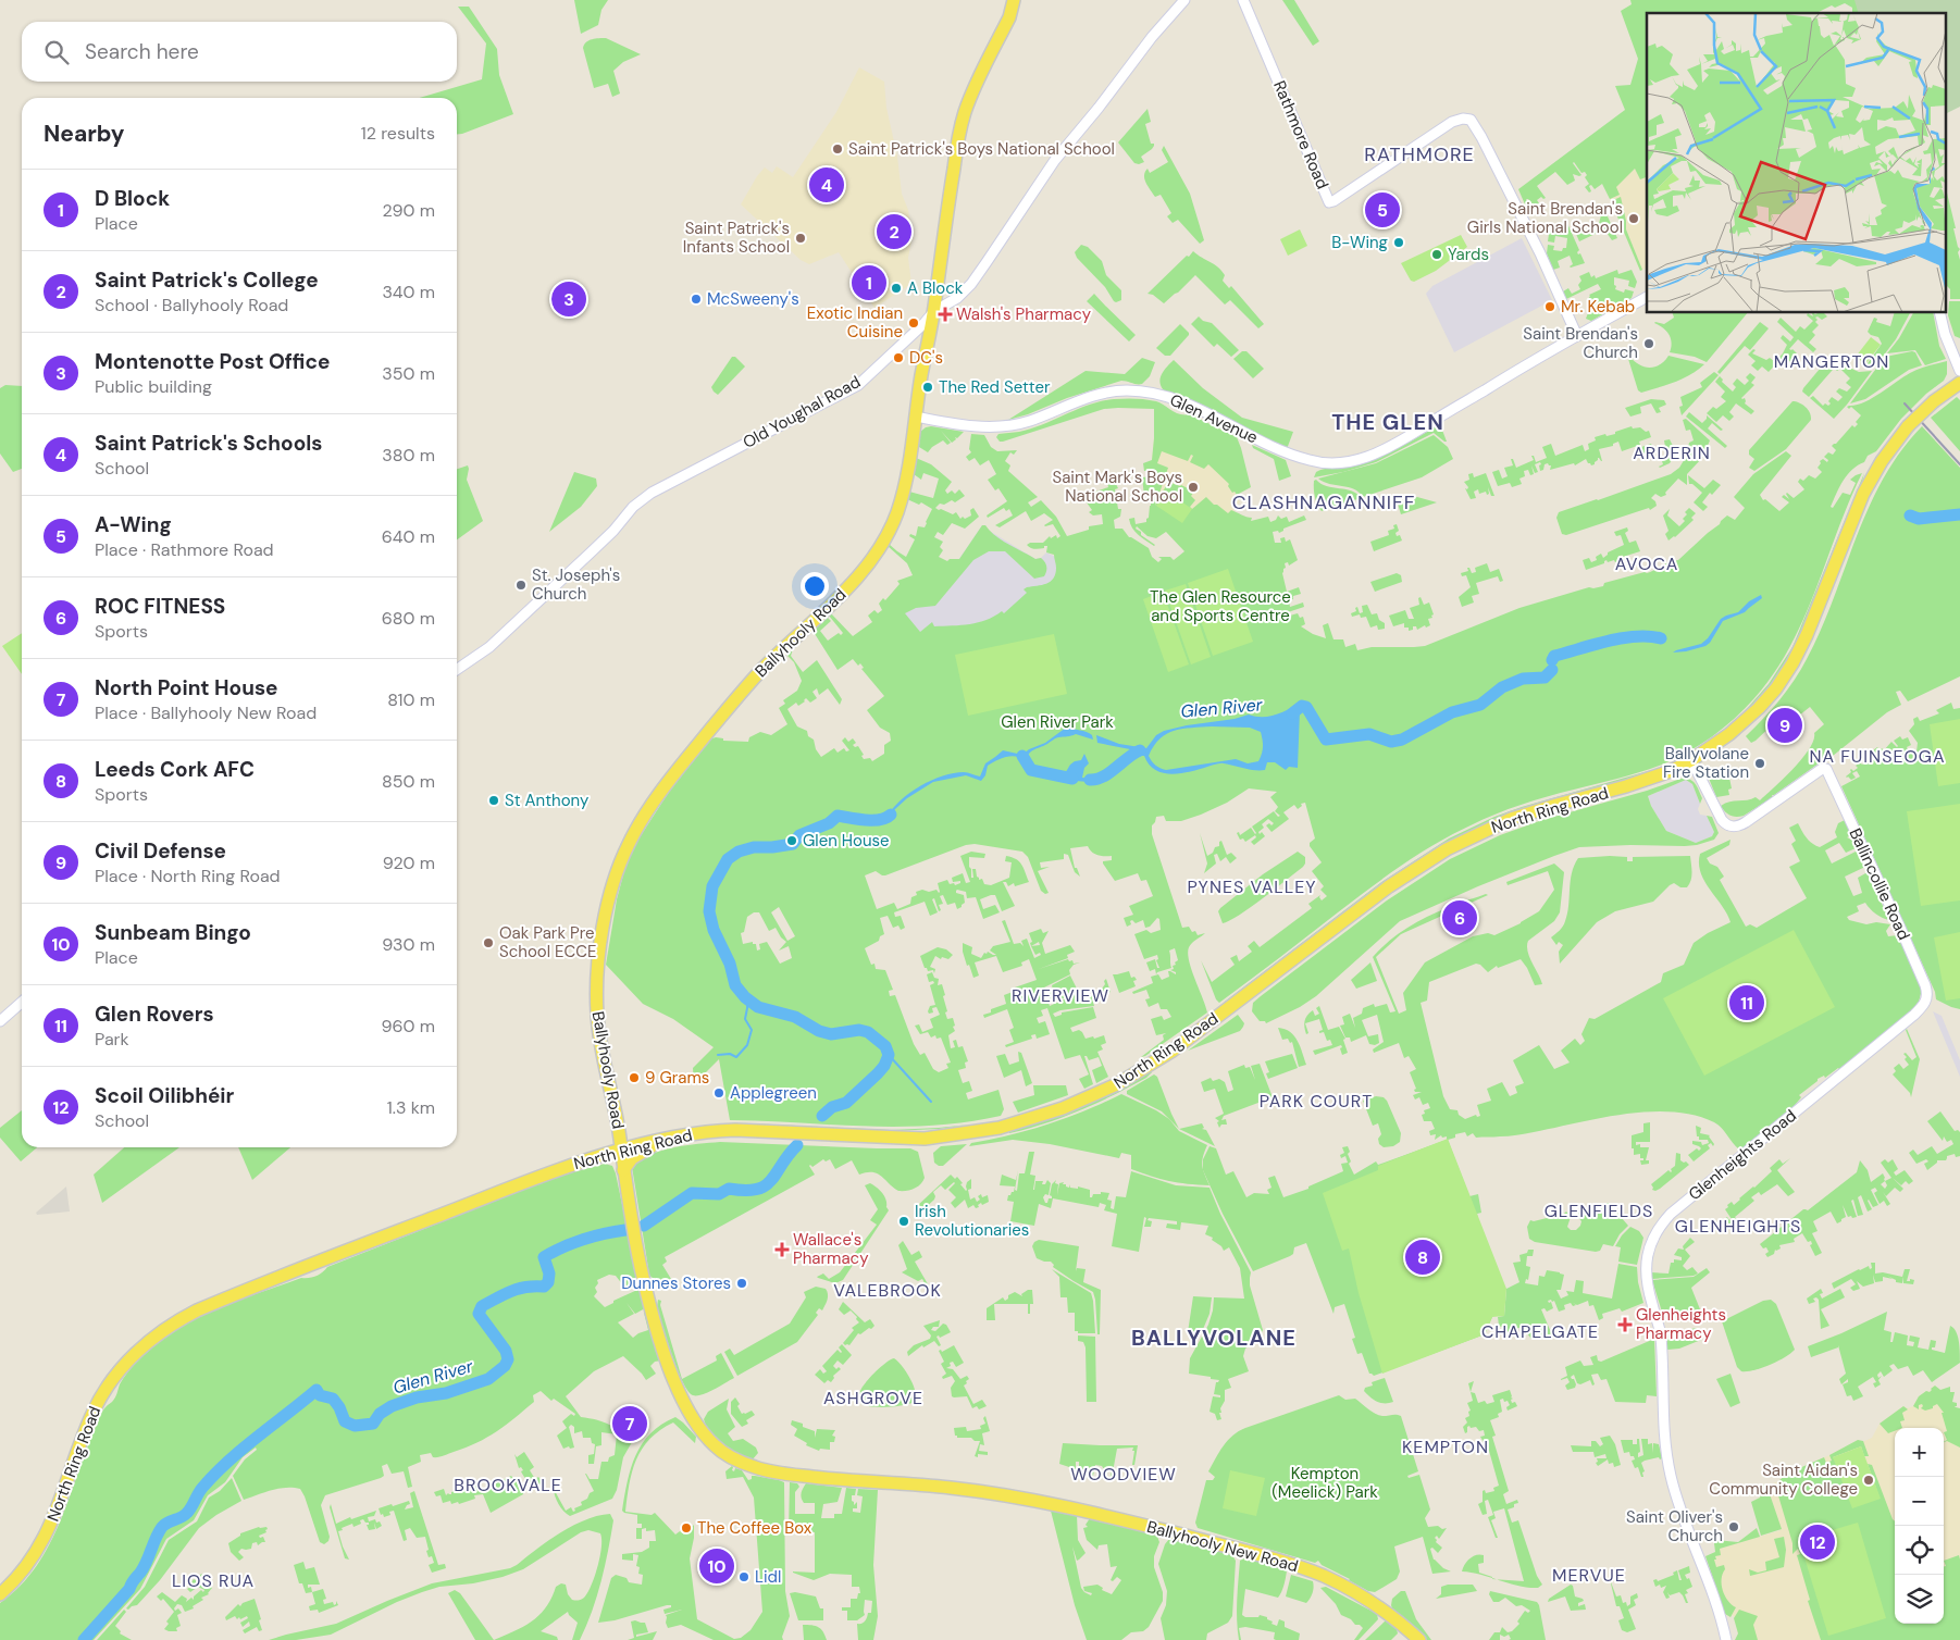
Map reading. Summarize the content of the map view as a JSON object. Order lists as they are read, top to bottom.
{
  "streets": {
    "main road": ["Ballyhooly Road", "North Ring Road", "Ballyhooly New Road"],
    "street": [
      "Rathmore Road",
      "Old Youghal Road",
      "Glen Avenue",
      "Ballincollie Road",
      "Glenheights Road"
    ]
  },
  "crossings": [
    ["Rathmore Road", "Glen Avenue"],
    ["Old Youghal Road", "Ballyhooly Road"],
    ["Glen Avenue", "Ballyhooly Road"],
    ["Ballyhooly Road", "North Ring Road"],
    ["North Ring Road", "Ballincollie Road"],
    ["Ballincollie Road", "Glenheights Road"]
  ],
  "districts": [
    "RATHMORE",
    "MANGERTON",
    "THE GLEN",
    "ARDERIN",
    "CLASHNAGANNIFF",
    "AVOCA",
    "NA FUINSEOGA",
    "PYNES VALLEY",
    "RIVERVIEW",
    "PARK COURT",
    "GLENFIELDS",
    "GLENHEIGHTS",
    "VALEBROOK",
    "CHAPELGATE",
    "BALLYVOLANE",
    "ASHGROVE",
    "KEMPTON",
    "WOODVIEW",
    "BROOKVALE",
    "MERVUE",
    "LIOS RUA"
  ],
  "water": ["Glen River"],
  "parks": ["The Glen Resource and Sports Centre", "Glen River Park", "Kempton (Meelick) Park"],
  "places": {
    "other": [
      "Saint Patrick's Boys National School",
      "Saint Brendan's Girls National School",
      "Saint Patrick's Infants School",
      "B-Wing",
      "Yards",
      "A Block",
      "McSweeny's",
      "Mr. Kebab",
      "Exotic Indian Cuisine",
      "Saint Brendan's Church",
      "DC's",
      "The Red Setter",
      "Saint Mark's Boys National School",
      "St. Joseph's Church",
      "Ballyvolane Fire Station",
      "St Anthony",
      "Glen House",
      "Oak Park Pre School ECCE",
      "9 Grams",
      "Applegreen",
      "Irish Revolutionaries",
      "Dunnes Stores",
      "Saint Aidan's Community College",
      "Saint Oliver's Church",
      "The Coffee Box",
      "Lidl"
    ],
    "health": ["Walsh's Pharmacy", "Wallace's Pharmacy", "Glenheights Pharmacy"]
  },
  "page": {
    "search": "Search here",
    "heading": ["Nearby", "12 results"],
    "pins": [
      "4",
      "5",
      "2",
      "1",
      "3",
      "9",
      "6",
      "11",
      "8",
      "7",
      "12",
      "10"
    ],
    "list": [
      {
        "mark": "1",
        "name": "D Block",
        "note": "Place",
        "value": "290 m"
      },
      {
        "mark": "2",
        "name": "Saint Patrick's College",
        "note": "School · Ballyhooly Road",
        "value": "340 m"
      },
      {
        "mark": "3",
        "name": "Montenotte Post Office",
        "note": "Public building",
        "value": "350 m"
      },
      {
        "mark": "4",
        "name": "Saint Patrick's Schools",
        "note": "School",
        "value": "380 m"
      },
      {
        "mark": "5",
        "name": "A-Wing",
        "note": "Place · Rathmore Road",
        "value": "640 m"
      },
      {
        "mark": "6",
        "name": "ROC FITNESS",
        "note": "Sports",
        "value": "680 m"
      },
      {
        "mark": "7",
        "name": "North Point House",
        "note": "Place · Ballyhooly New Road",
        "value": "810 m"
      },
      {
        "mark": "8",
        "name": "Leeds Cork AFC",
        "note": "Sports",
        "value": "850 m"
      },
      {
        "mark": "9",
        "name": "Civil Defense",
        "note": "Place · North Ring Road",
        "value": "920 m"
      },
      {
        "mark": "10",
        "name": "Sunbeam Bingo",
        "note": "Place",
        "value": "930 m"
      },
      {
        "mark": "11",
        "name": "Glen Rovers",
        "note": "Park",
        "value": "960 m"
      },
      {
        "mark": "12",
        "name": "Scoil Oilibhéir",
        "note": "School",
        "value": "1.3 km"
      }
    ],
    "map_buttons": ["+", "−"]
  }
}
